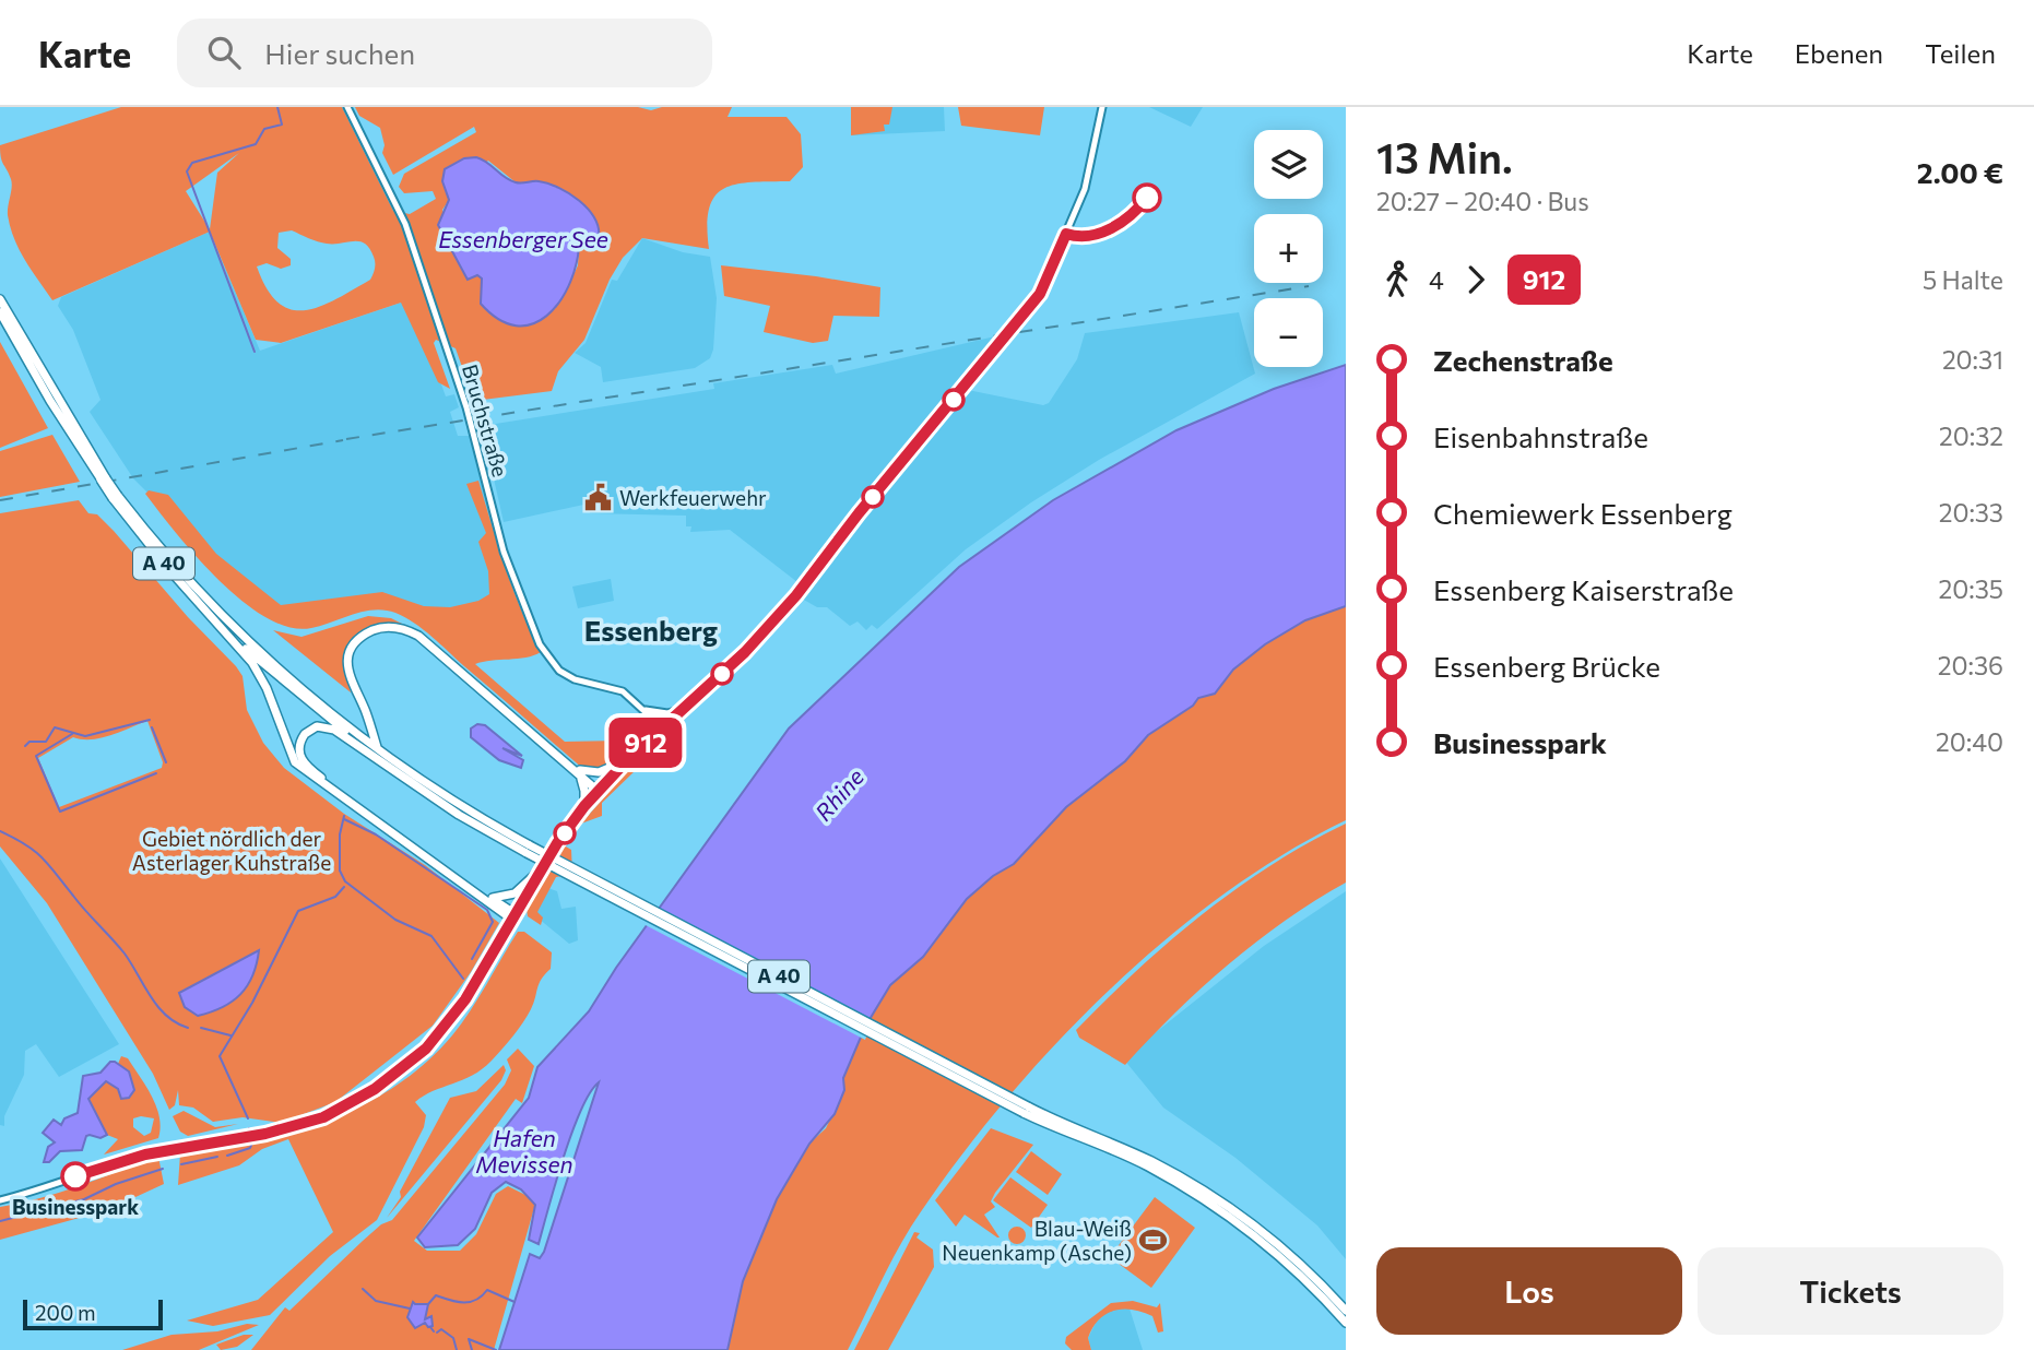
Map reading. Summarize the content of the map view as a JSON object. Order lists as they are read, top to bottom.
{
  "streets": {
    "highway": ["A 40"],
    "main road": ["Bruchstraße"]
  },
  "districts": ["Essenberg"],
  "water": ["Essenberger See", "Rhine", "Hafen Mevissen"],
  "parks": ["Gebiet nördlich der Asterlager Kuhstraße"],
  "places": {
    "public building": ["Werkfeuerwehr"],
    "other": ["Businesspark"],
    "sports": ["Blau-Weiß Neuenkamp (Asche)"]
  },
  "lines": ["bus line 912"],
  "scale_bar": "200 m",
  "page": {
    "header": "Karte",
    "search": "Hier suchen",
    "nav": ["Karte", "Ebenen", "Teilen"],
    "on_map": "912",
    "heading": ["13 Min.", "20:27 – 20:40 · Bus", "2.00 €"],
    "map_buttons": ["+", "−"],
    "legs": ["4", "912", "5 Halte"],
    "list": [
      {
        "name": "Zechenstraße",
        "value": "20:31"
      },
      {
        "name": "Eisenbahnstraße",
        "value": "20:32"
      },
      {
        "name": "Chemiewerk Essenberg",
        "value": "20:33"
      },
      {
        "name": "Essenberg Kaiserstraße",
        "value": "20:35"
      },
      {
        "name": "Essenberg Brücke",
        "value": "20:36"
      },
      {
        "name": "Businesspark",
        "value": "20:40"
      }
    ],
    "buttons": ["Los", "Tickets"],
    "scale": "200 m"
  }
}
